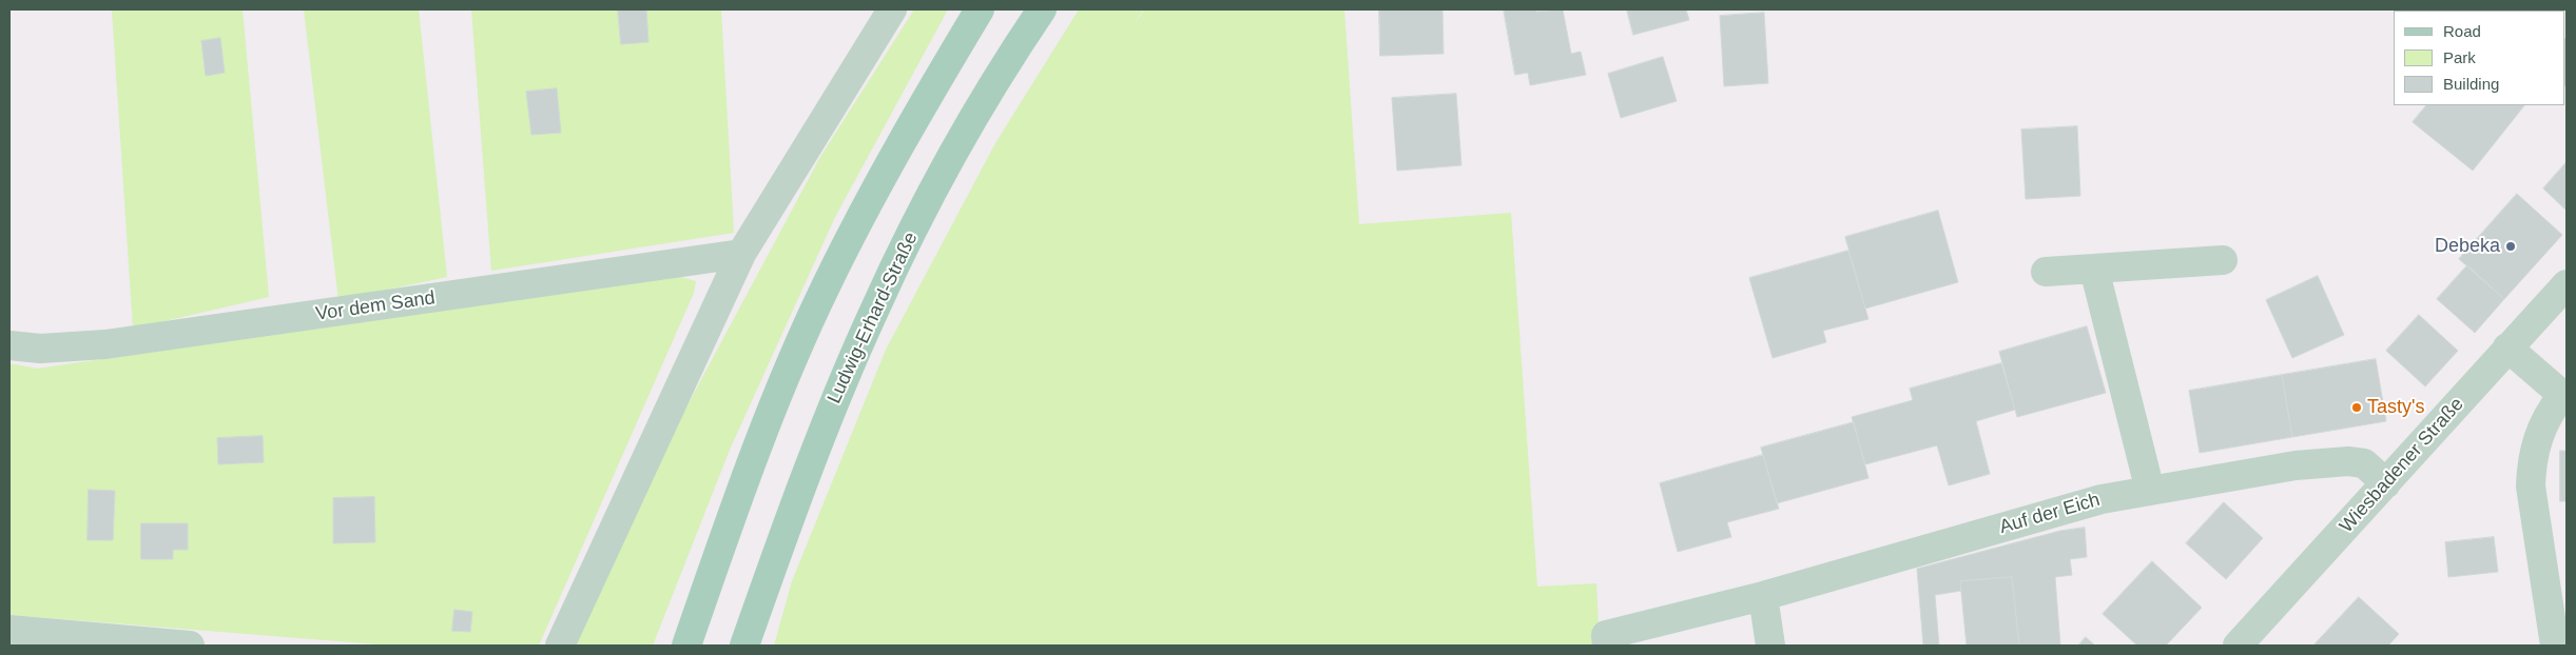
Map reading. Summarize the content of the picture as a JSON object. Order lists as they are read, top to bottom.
{
  "streets": {
    "main road": ["Ludwig-Erhard-Straße"],
    "street": ["Vor dem Sand", "Wiesbadener Straße", "Auf der Eich"]
  },
  "crossings": [
    ["Wiesbadener Straße", "Auf der Eich"]
  ],
  "places": ["Debeka", "Tasty's"],
  "legend": ["Road", "Park", "Building"]
}
